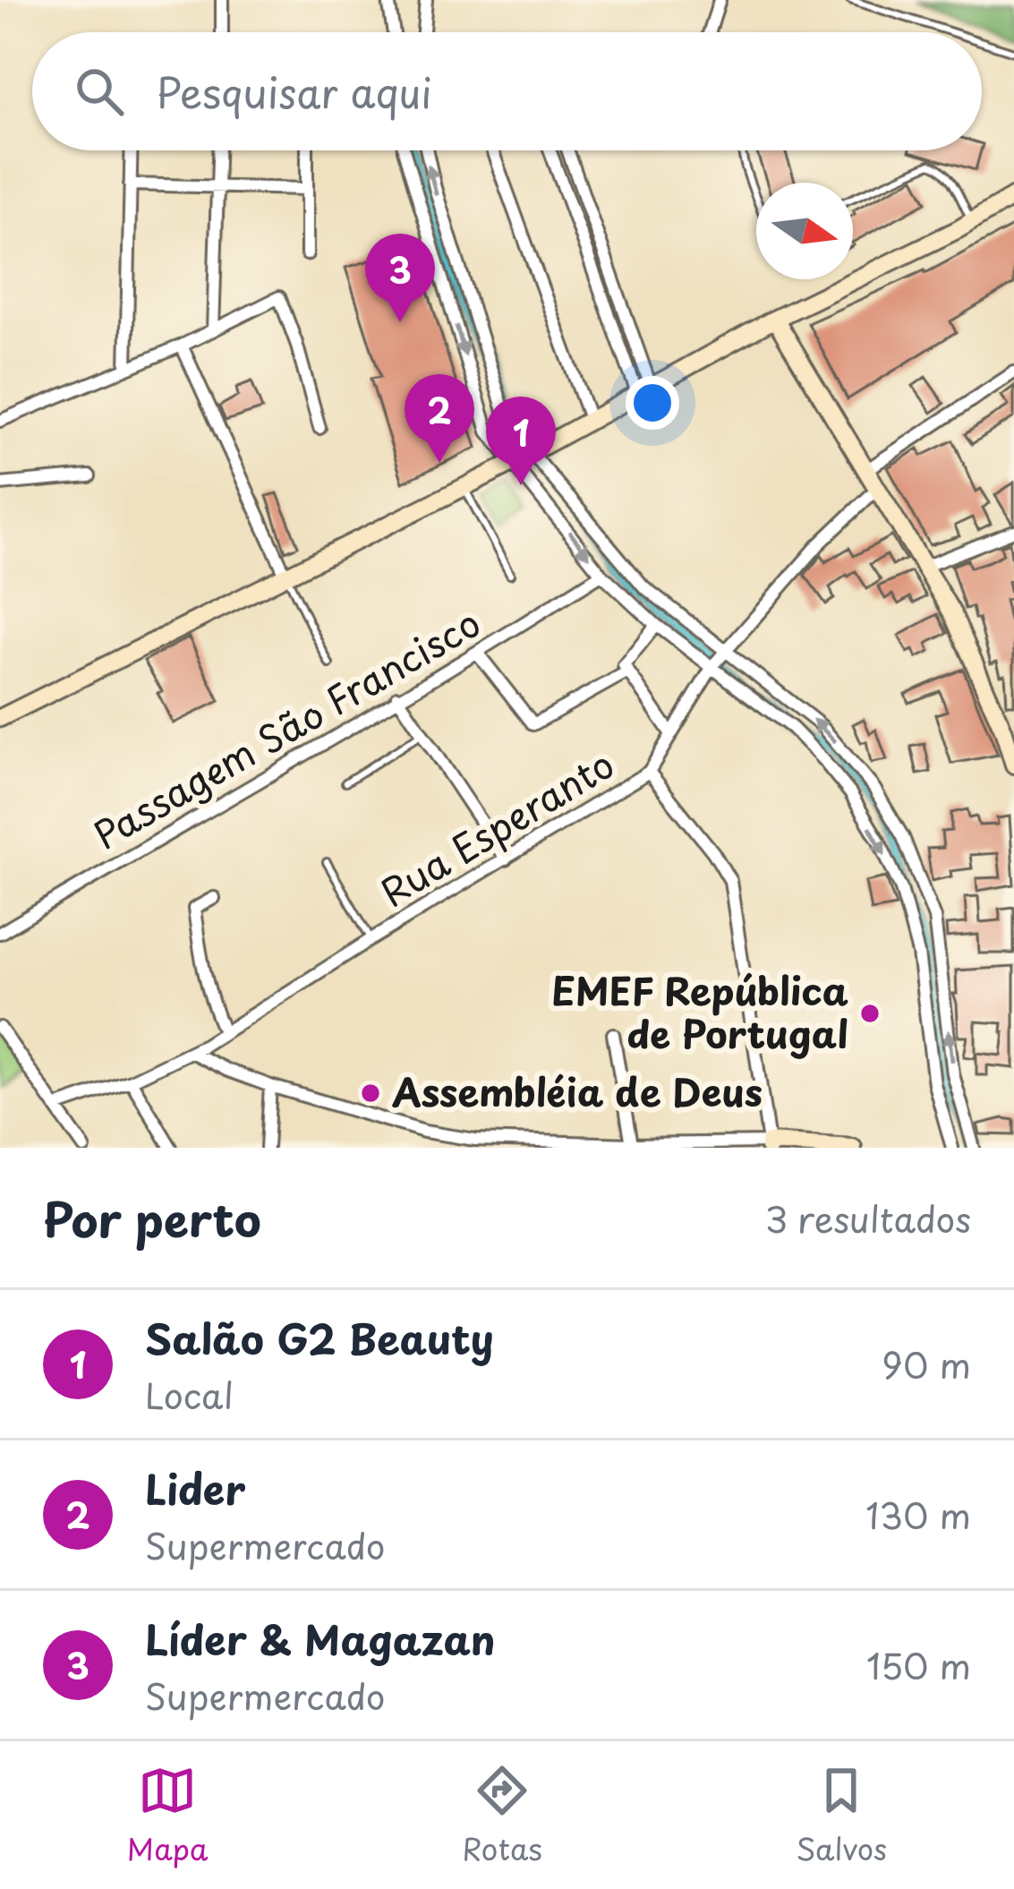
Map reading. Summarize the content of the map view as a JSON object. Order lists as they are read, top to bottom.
{
  "streets": {
    "street": ["Passagem São Francisco", "Rua Esperanto"]
  },
  "places": ["EMEF República de Portugal", "Assembléia de Deus"],
  "north": "right",
  "page": {
    "search": "Pesquisar aqui",
    "pins": ["3", "2", "1"],
    "heading": ["Por perto", "3 resultados"],
    "list": [
      {
        "mark": "1",
        "name": "Salão G2 Beauty",
        "note": "Local",
        "value": "90 m"
      },
      {
        "mark": "2",
        "name": "Lider",
        "note": "Supermercado",
        "value": "130 m"
      },
      {
        "mark": "3",
        "name": "Líder & Magazan",
        "note": "Supermercado",
        "value": "150 m"
      }
    ],
    "nav": ["Mapa", "Rotas", "Salvos"]
  }
}
